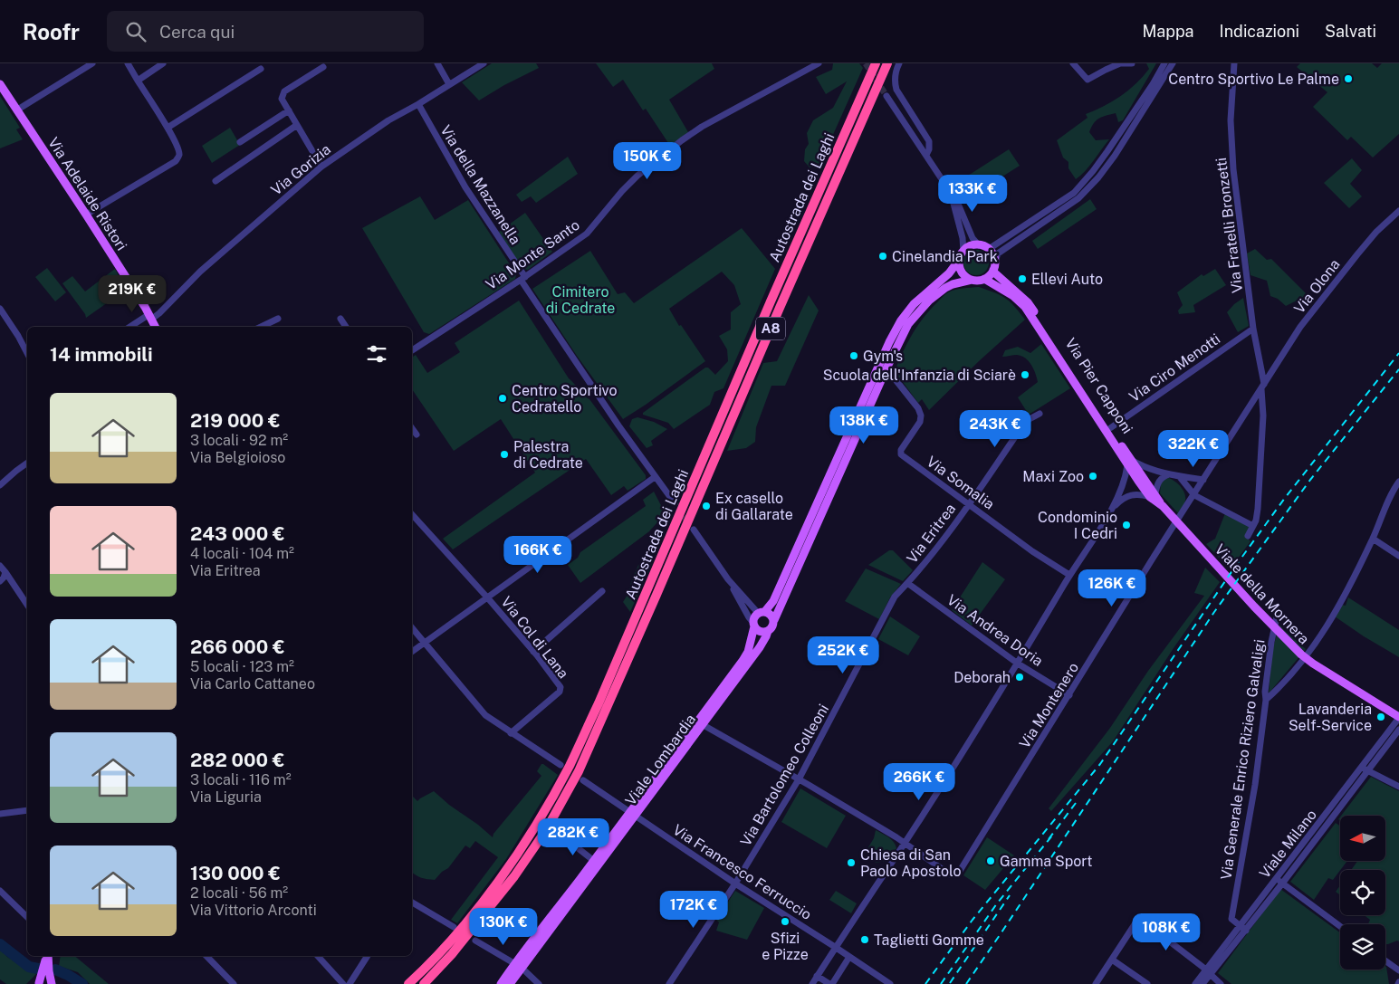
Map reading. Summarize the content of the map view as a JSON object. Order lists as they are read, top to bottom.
{
  "streets": {
    "highway": ["Autostrada dei Laghi", "A8"],
    "main road": [
      "Via Adelaide Ristori",
      "Via Pier Capponi",
      "Viale della Mornera",
      "Viale Lombardia"
    ],
    "street": [
      "Via Gorizia",
      "Via della Mazzanella",
      "Via Fratelli Bronzetti",
      "Via Monte Santo",
      "Via Olona",
      "Via Ciro Menotti",
      "Via Somalia",
      "Via Eritrea",
      "Via Andrea Doria",
      "Via Col di Lana",
      "Via Montenero",
      "Via Generale Enrico Riziero Galvaligi",
      "Via Bartolomeo Colleoni",
      "Viale Milano",
      "Via Francesco Ferruccio"
    ]
  },
  "crossings": [
    ["Via Gorizia", "Via della Mazzanella"],
    ["Via Gorizia", "Via Adelaide Ristori"],
    ["Via della Mazzanella", "Via Monte Santo"],
    ["Via Fratelli Bronzetti", "Via Olona"],
    ["Via Fratelli Bronzetti", "Via Ciro Menotti"],
    ["Via Fratelli Bronzetti", "Via Montenero"],
    ["Via Olona", "Via Montenero"],
    ["Via Ciro Menotti", "Via Pier Capponi"],
    ["Via Pier Capponi", "Viale della Mornera"],
    ["Via Somalia", "Via Eritrea"],
    ["Via Eritrea", "Via Andrea Doria"],
    ["Via Eritrea", "Via Bartolomeo Colleoni"],
    ["Viale della Mornera", "Viale Milano"],
    ["Via Andrea Doria", "Via Montenero"],
    ["Via Andrea Doria", "Via Bartolomeo Colleoni"],
    ["Viale Lombardia", "Via Francesco Ferruccio"],
    ["Via Generale Enrico Riziero Galvaligi", "Viale Milano"],
    ["Via Bartolomeo Colleoni", "Via Francesco Ferruccio"]
  ],
  "parks": ["Cimitero di Cedrate"],
  "places": [
    "Centro Sportivo Le Palme",
    "Cinelandia Park",
    "Ellevi Auto",
    "Gym's",
    "Scuola dell'Infanzia di Sciarè",
    "Centro Sportivo Cedratello",
    "Palestra di Cedrate",
    "Maxi Zoo",
    "Ex casello di Gallarate",
    "Condominio I Cedri",
    "Deborah",
    "Lavanderia Self-Service",
    "Gamma Sport",
    "Chiesa di San Paolo Apostolo",
    "Sfizi e Pizze",
    "Taglietti Gomme"
  ],
  "north": "left",
  "page": {
    "header": "Roofr",
    "search": "Cerca qui",
    "nav": ["Mappa", "Indicazioni", "Salvati"],
    "price": [
      "150K €",
      "133K €",
      "219K €",
      "138K €",
      "243K €",
      "322K €",
      "166K €",
      "126K €",
      "252K €",
      "266K €",
      "282K €",
      "172K €",
      "130K €",
      "108K €"
    ],
    "heading": "14 immobili",
    "list": [
      {
        "name": "219 000 €",
        "note": "3 locali · 92 m² · Via Belgioioso"
      },
      {
        "name": "243 000 €",
        "note": "4 locali · 104 m² · Via Eritrea"
      },
      {
        "name": "266 000 €",
        "note": "5 locali · 123 m² · Via Carlo Cattaneo"
      },
      {
        "name": "282 000 €",
        "note": "3 locali · 116 m² · Via Liguria"
      },
      {
        "name": "130 000 €",
        "note": "2 locali · 56 m² · Via Vittorio Arconti"
      }
    ]
  }
}
